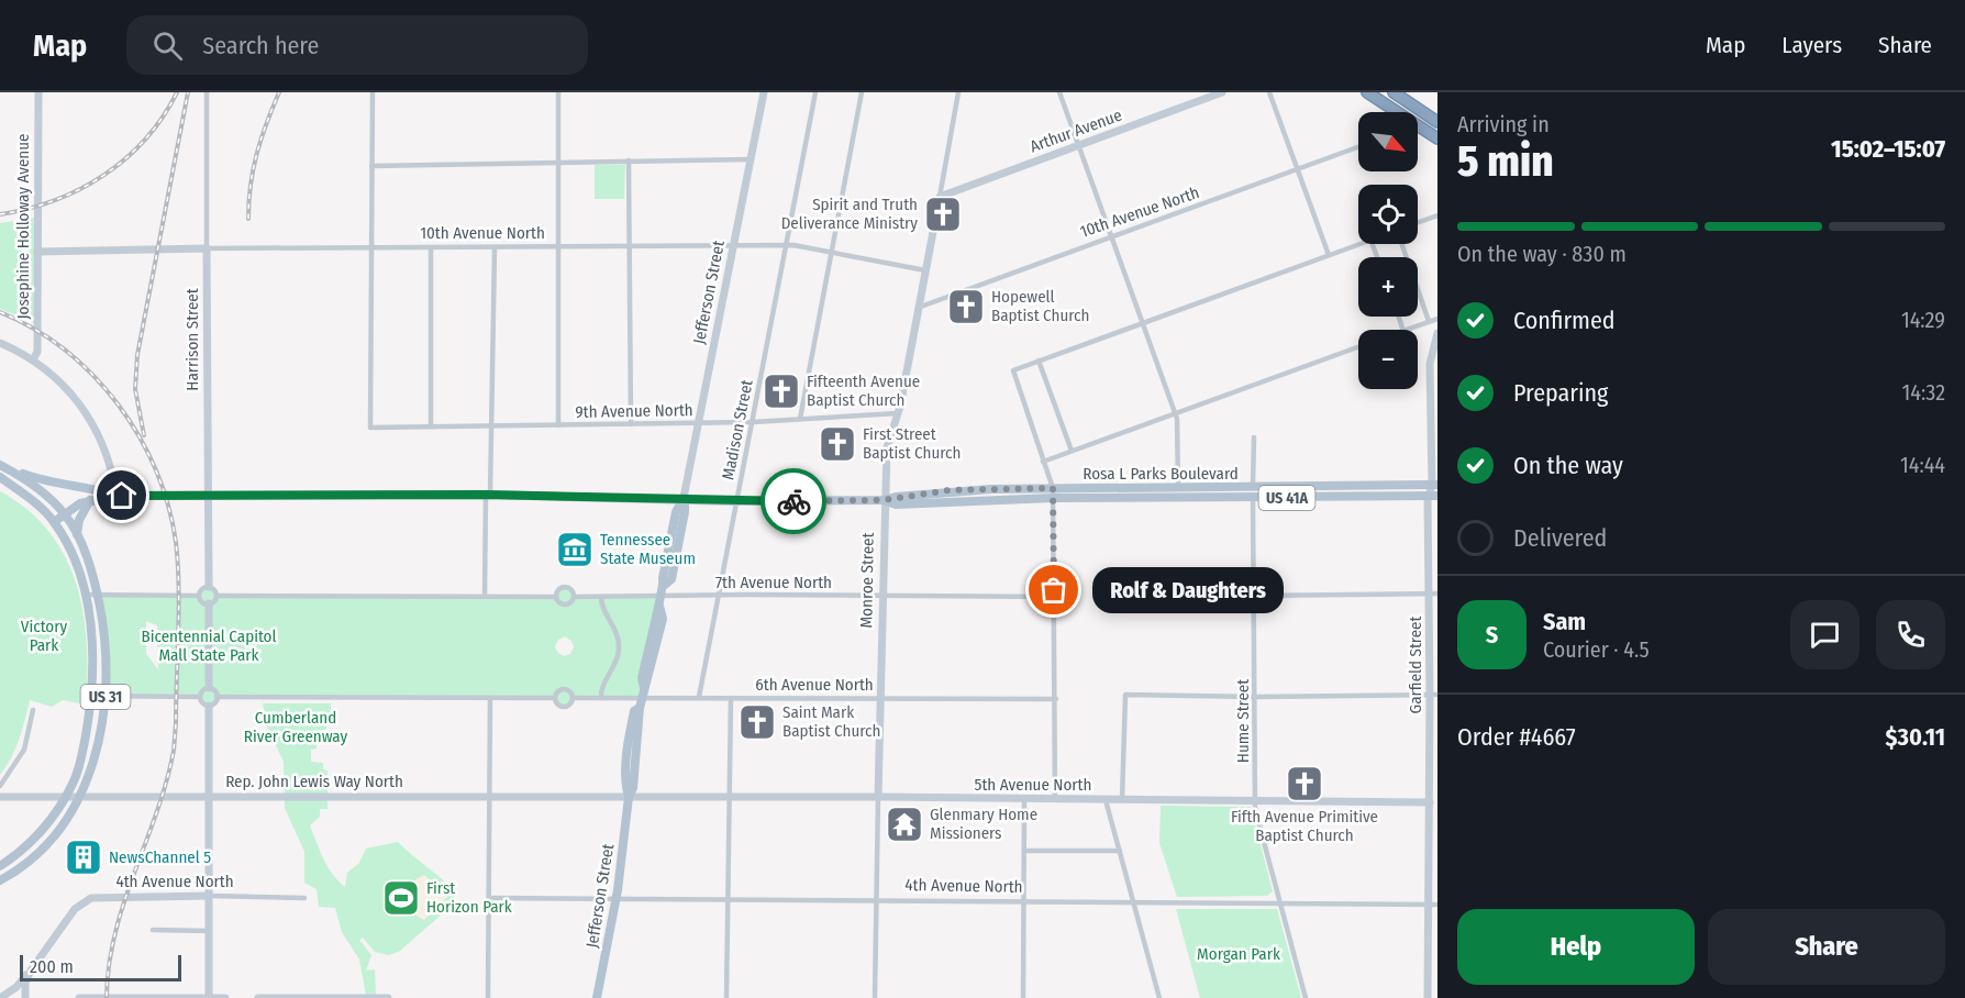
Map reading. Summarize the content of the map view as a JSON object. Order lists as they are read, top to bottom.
{
  "streets": {
    "main road": [
      "Jefferson Street",
      "Rosa L Parks Boulevard",
      "US 41A",
      "US 31"
    ],
    "street": [
      "Arthur Avenue",
      "10th Avenue North",
      "Josephine Holloway Avenue",
      "Harrison Street",
      "9th Avenue North",
      "Madison Street",
      "Monroe Street",
      "7th Avenue North",
      "Garfield Street",
      "6th Avenue North",
      "Hume Street",
      "Rep. John Lewis Way North",
      "5th Avenue North",
      "4th Avenue North"
    ]
  },
  "crossings": [
    ["Arthur Avenue", "Monroe Street"],
    ["10th Avenue North", "Josephine Holloway Avenue"],
    ["10th Avenue North", "Jefferson Street"],
    ["10th Avenue North", "Harrison Street"],
    ["10th Avenue North", "9th Avenue North"],
    ["10th Avenue North", "Madison Street"],
    ["10th Avenue North", "Monroe Street"],
    ["Jefferson Street", "9th Avenue North"],
    ["Jefferson Street", "Rosa L Parks Boulevard"],
    ["Jefferson Street", "7th Avenue North"],
    ["Jefferson Street", "6th Avenue North"],
    ["Jefferson Street", "Rep. John Lewis Way North"],
    ["Jefferson Street", "5th Avenue North"],
    ["Jefferson Street", "4th Avenue North"],
    ["Harrison Street", "Rosa L Parks Boulevard"],
    ["Harrison Street", "7th Avenue North"],
    ["9th Avenue North", "Madison Street"],
    ["9th Avenue North", "Monroe Street"],
    ["Madison Street", "Rosa L Parks Boulevard"],
    ["Madison Street", "7th Avenue North"],
    ["Madison Street", "6th Avenue North"],
    ["Rosa L Parks Boulevard", "US 41A"],
    ["Rosa L Parks Boulevard", "Monroe Street"],
    ["Rosa L Parks Boulevard", "Garfield Street"],
    ["Rosa L Parks Boulevard", "US 31"],
    ["Rosa L Parks Boulevard", "Hume Street"],
    ["US 41A", "US 31"],
    ["Monroe Street", "7th Avenue North"],
    ["Monroe Street", "6th Avenue North"],
    ["Monroe Street", "5th Avenue North"],
    ["Monroe Street", "4th Avenue North"],
    ["Garfield Street", "5th Avenue North"],
    ["Garfield Street", "4th Avenue North"],
    ["US 31", "Rep. John Lewis Way North"],
    ["Hume Street", "5th Avenue North"],
    ["Hume Street", "4th Avenue North"],
    ["Rep. John Lewis Way North", "5th Avenue North"]
  ],
  "parks": [
    "Victory Park",
    "Bicentennial Capitol Mall State Park",
    "Cumberland River Greenway",
    "Morgan Park"
  ],
  "places": {
    "church": [
      "Spirit and Truth Deliverance Ministry",
      "Hopewell Baptist Church",
      "Fifteenth Avenue Baptist Church",
      "First Street Baptist Church",
      "Saint Mark Baptist Church",
      "Fifth Avenue Primitive Baptist Church"
    ],
    "museum": ["Tennessee State Museum"],
    "other": ["Rolf & Daughters"],
    "temple": ["Glenmary Home Missioners"],
    "building": ["NewsChannel 5"],
    "sports": ["First Horizon Park"]
  },
  "scale_bar": "200 m",
  "north": "bottom right",
  "page": {
    "header": "Map",
    "search": "Search here",
    "nav": ["Map", "Layers", "Share"],
    "heading": ["5 min", "Arriving in", "15:02–15:07"],
    "panel": [
      "Sam",
      "Courier · 4.5",
      "Order #4667",
      "$30.11"
    ],
    "map_buttons": ["+", "−"],
    "bar": "On the way · 830 m",
    "list": [
      ["Confirmed", "14:29"],
      ["Preparing", "14:32"],
      ["On the way", "14:44"],
      "Delivered"
    ],
    "bubble": "Rolf & Daughters",
    "round": "S",
    "buttons": ["Help", "Share"],
    "scale": "200 m"
  }
}
